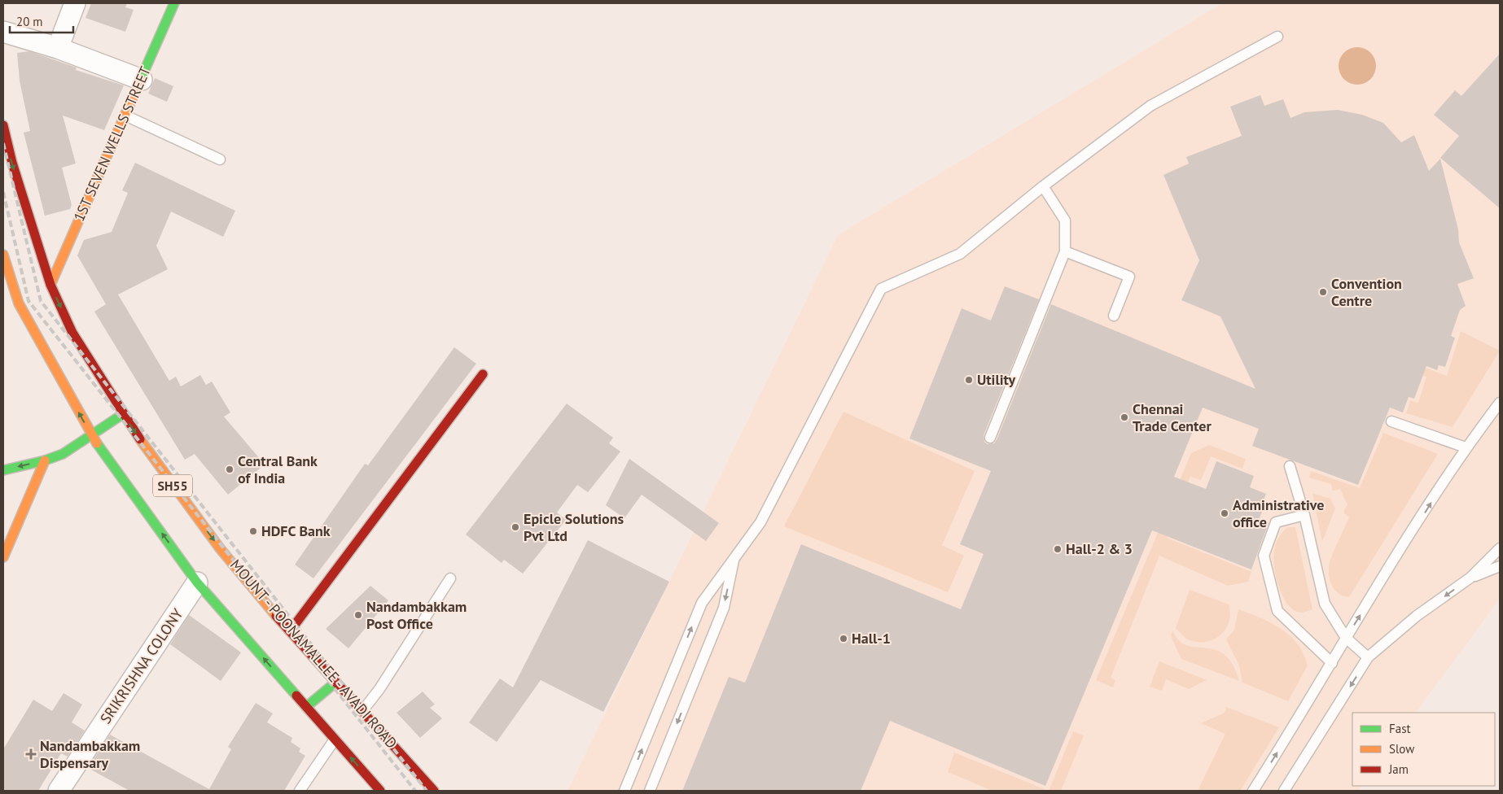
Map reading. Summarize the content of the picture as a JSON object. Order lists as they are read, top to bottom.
{
  "streets": {
    "main road": ["1ST SEVEN WELLS STREET", "SH55", "MOUNT - POONAMALLEE - AVADI ROAD"],
    "street": ["SRIKRISHNA COLONY"]
  },
  "crossings": [
    ["1ST SEVEN WELLS STREET", "MOUNT - POONAMALLEE - AVADI ROAD"],
    ["SH55", "SRIKRISHNA COLONY"]
  ],
  "places": {
    "other": [
      "Convention Centre",
      "Utility",
      "Chennai Trade Center",
      "Central Bank of India",
      "Administrative office",
      "Epicle Solutions Pvt Ltd",
      "HDFC Bank",
      "Hall-2 & 3",
      "Nandambakkam Post Office",
      "Hall-1"
    ],
    "health": ["Nandambakkam Dispensary"]
  },
  "legend": ["Fast", "Slow", "Jam"],
  "scale_bar": "20 m"
}
